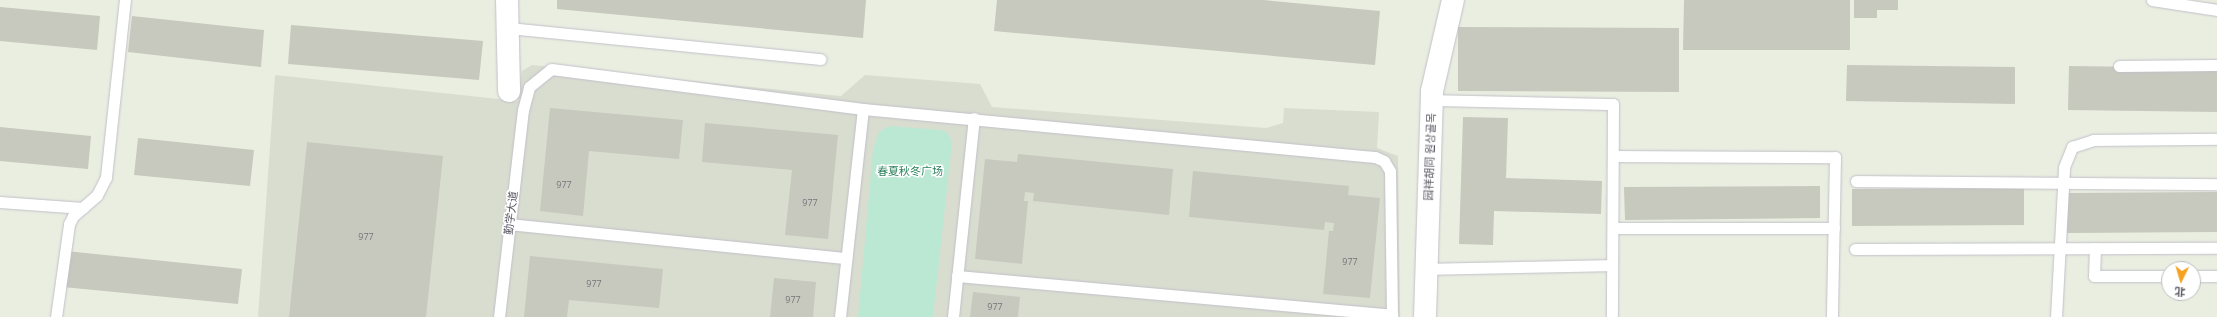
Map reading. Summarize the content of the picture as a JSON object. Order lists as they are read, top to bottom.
{
  "streets": {
    "street": ["园祥胡同 원상골목"],
    "lane": ["勤学大道"]
  },
  "parks": ["春夏秋冬广场"],
  "house_numbers": [
    "977",
    "977",
    "977",
    "977",
    "977",
    "977",
    "977"
  ],
  "north": "bottom"
}
